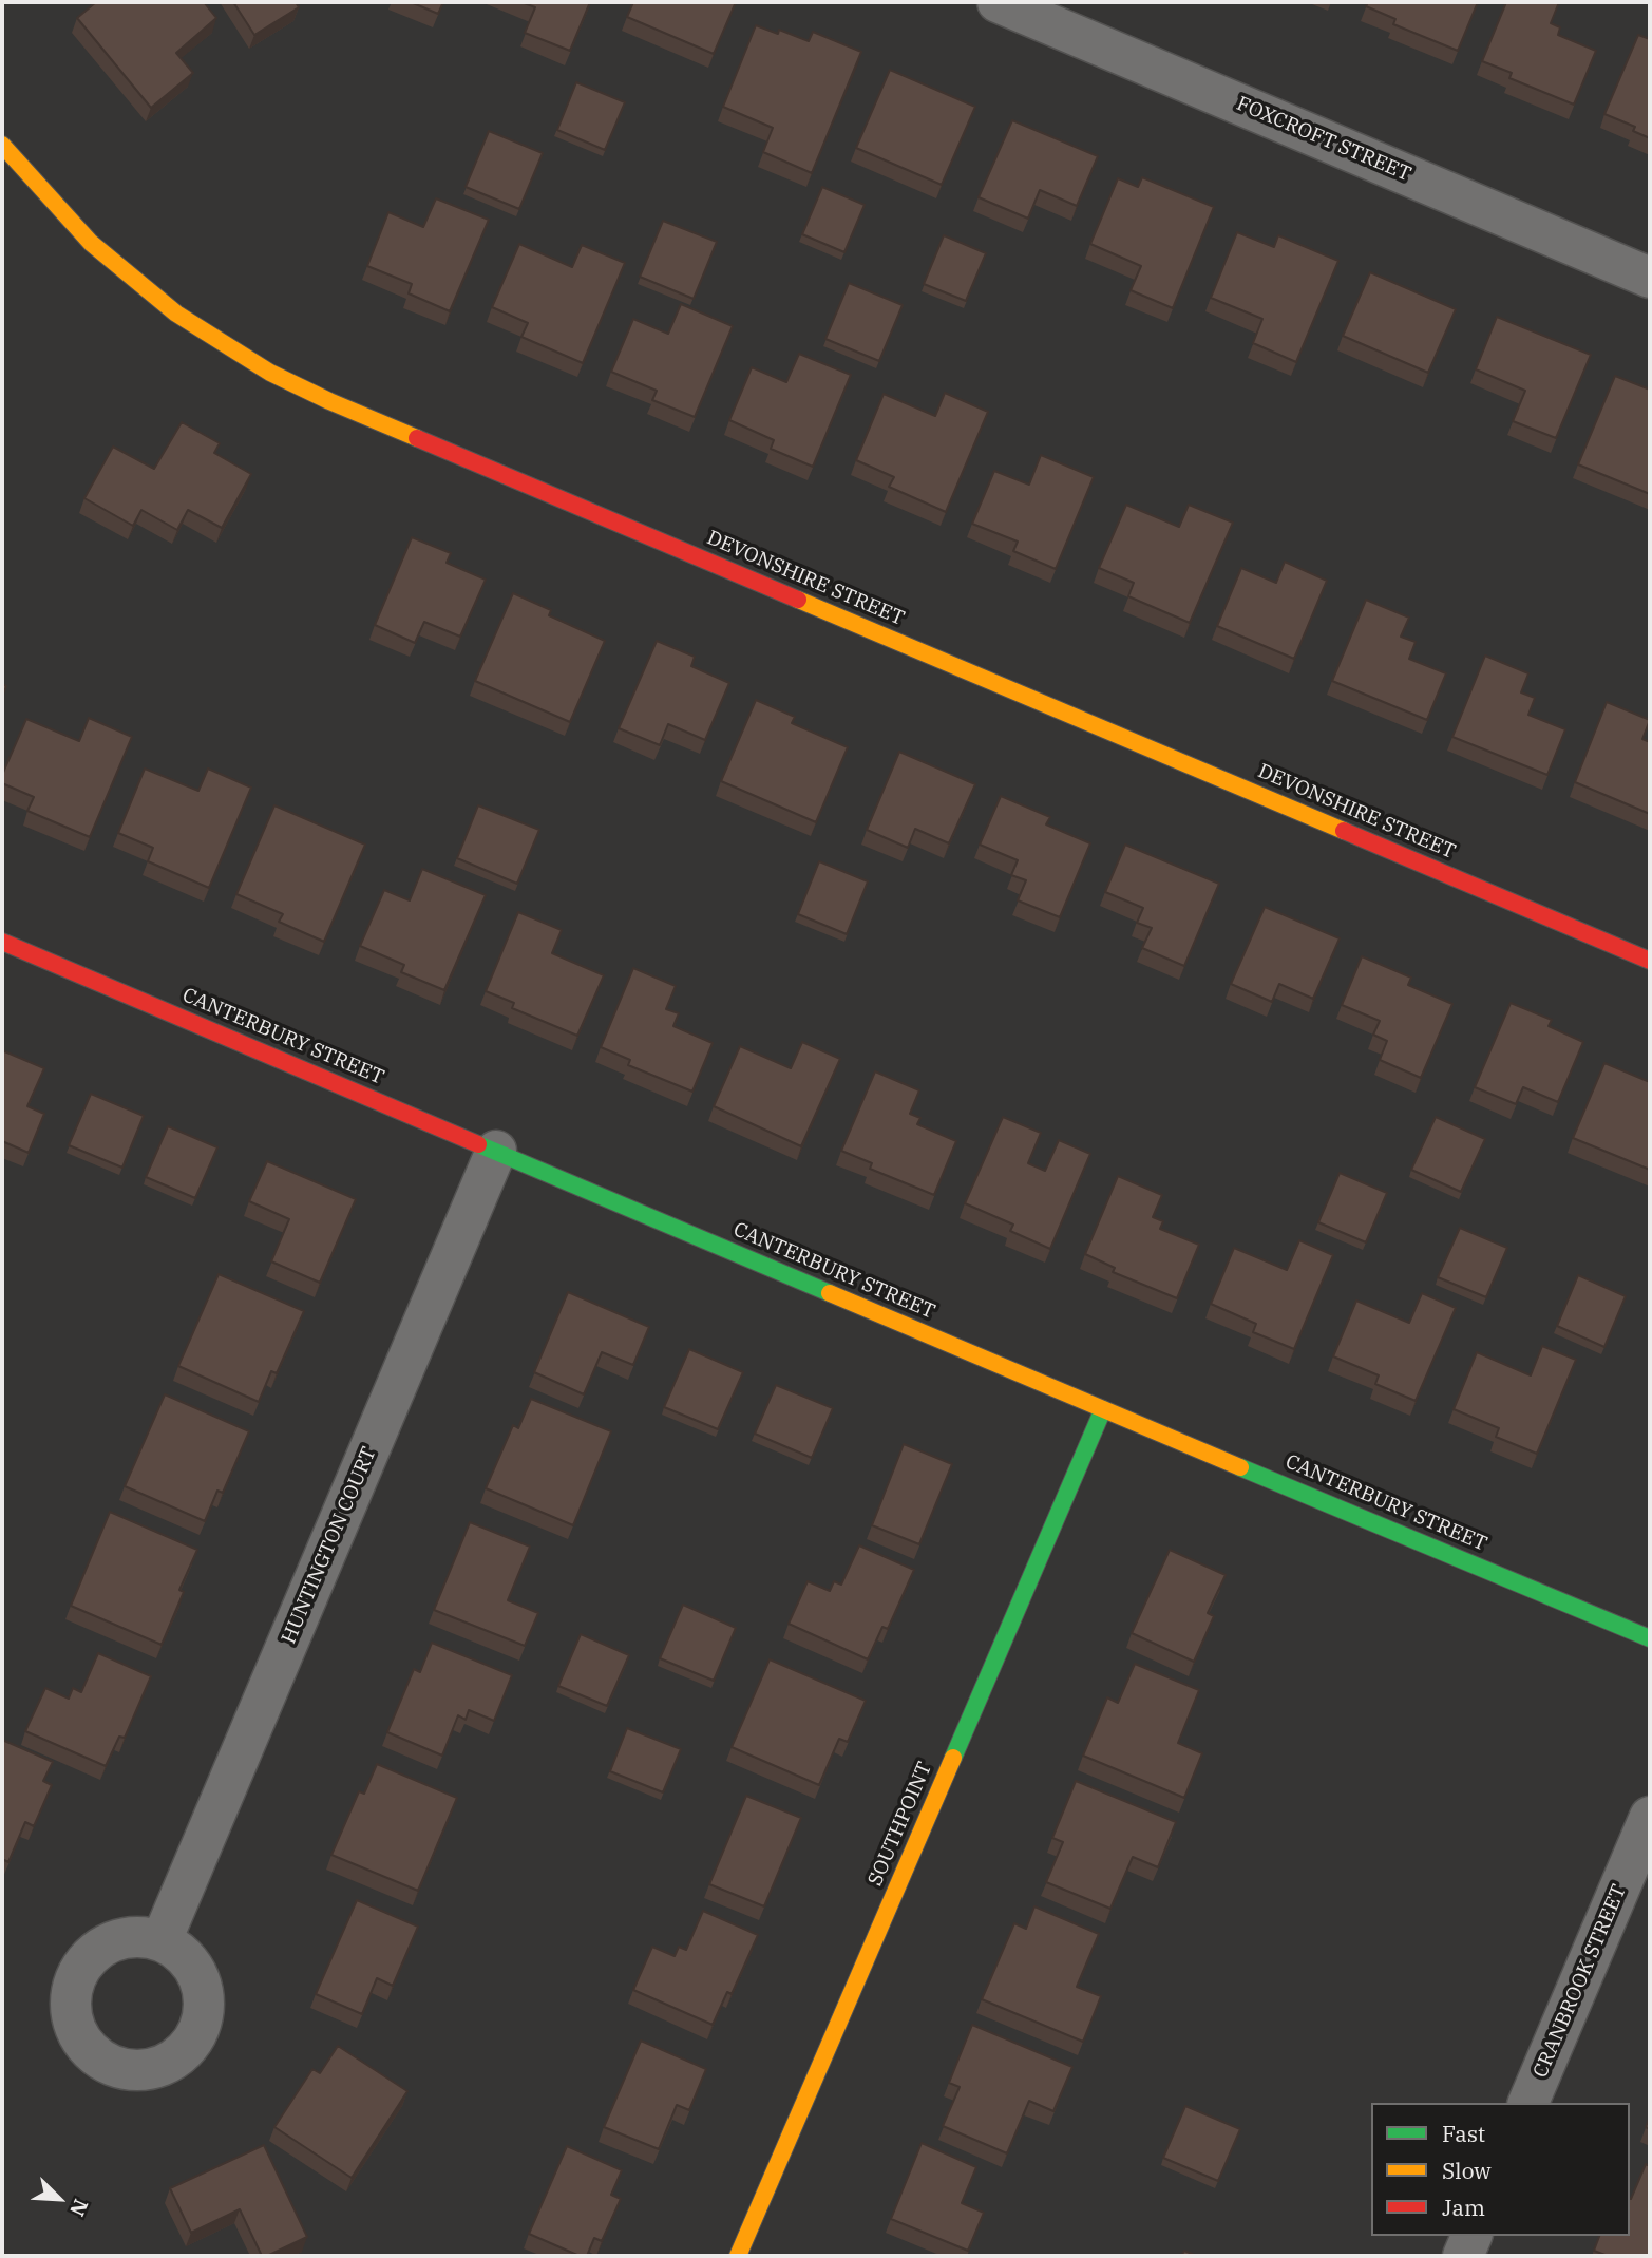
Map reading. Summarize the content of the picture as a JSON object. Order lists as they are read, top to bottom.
{
  "streets": {
    "street": [
      "FOXCROFT STREET",
      "DEVONSHIRE STREET",
      "CANTERBURY STREET",
      "HUNTINGTON COURT",
      "SOUTHPOINT",
      "CRANBROOK STREET"
    ]
  },
  "crossings": [
    ["CANTERBURY STREET", "HUNTINGTON COURT"],
    ["CANTERBURY STREET", "SOUTHPOINT"]
  ],
  "legend": ["Fast", "Slow", "Jam"],
  "north": "bottom right"
}
